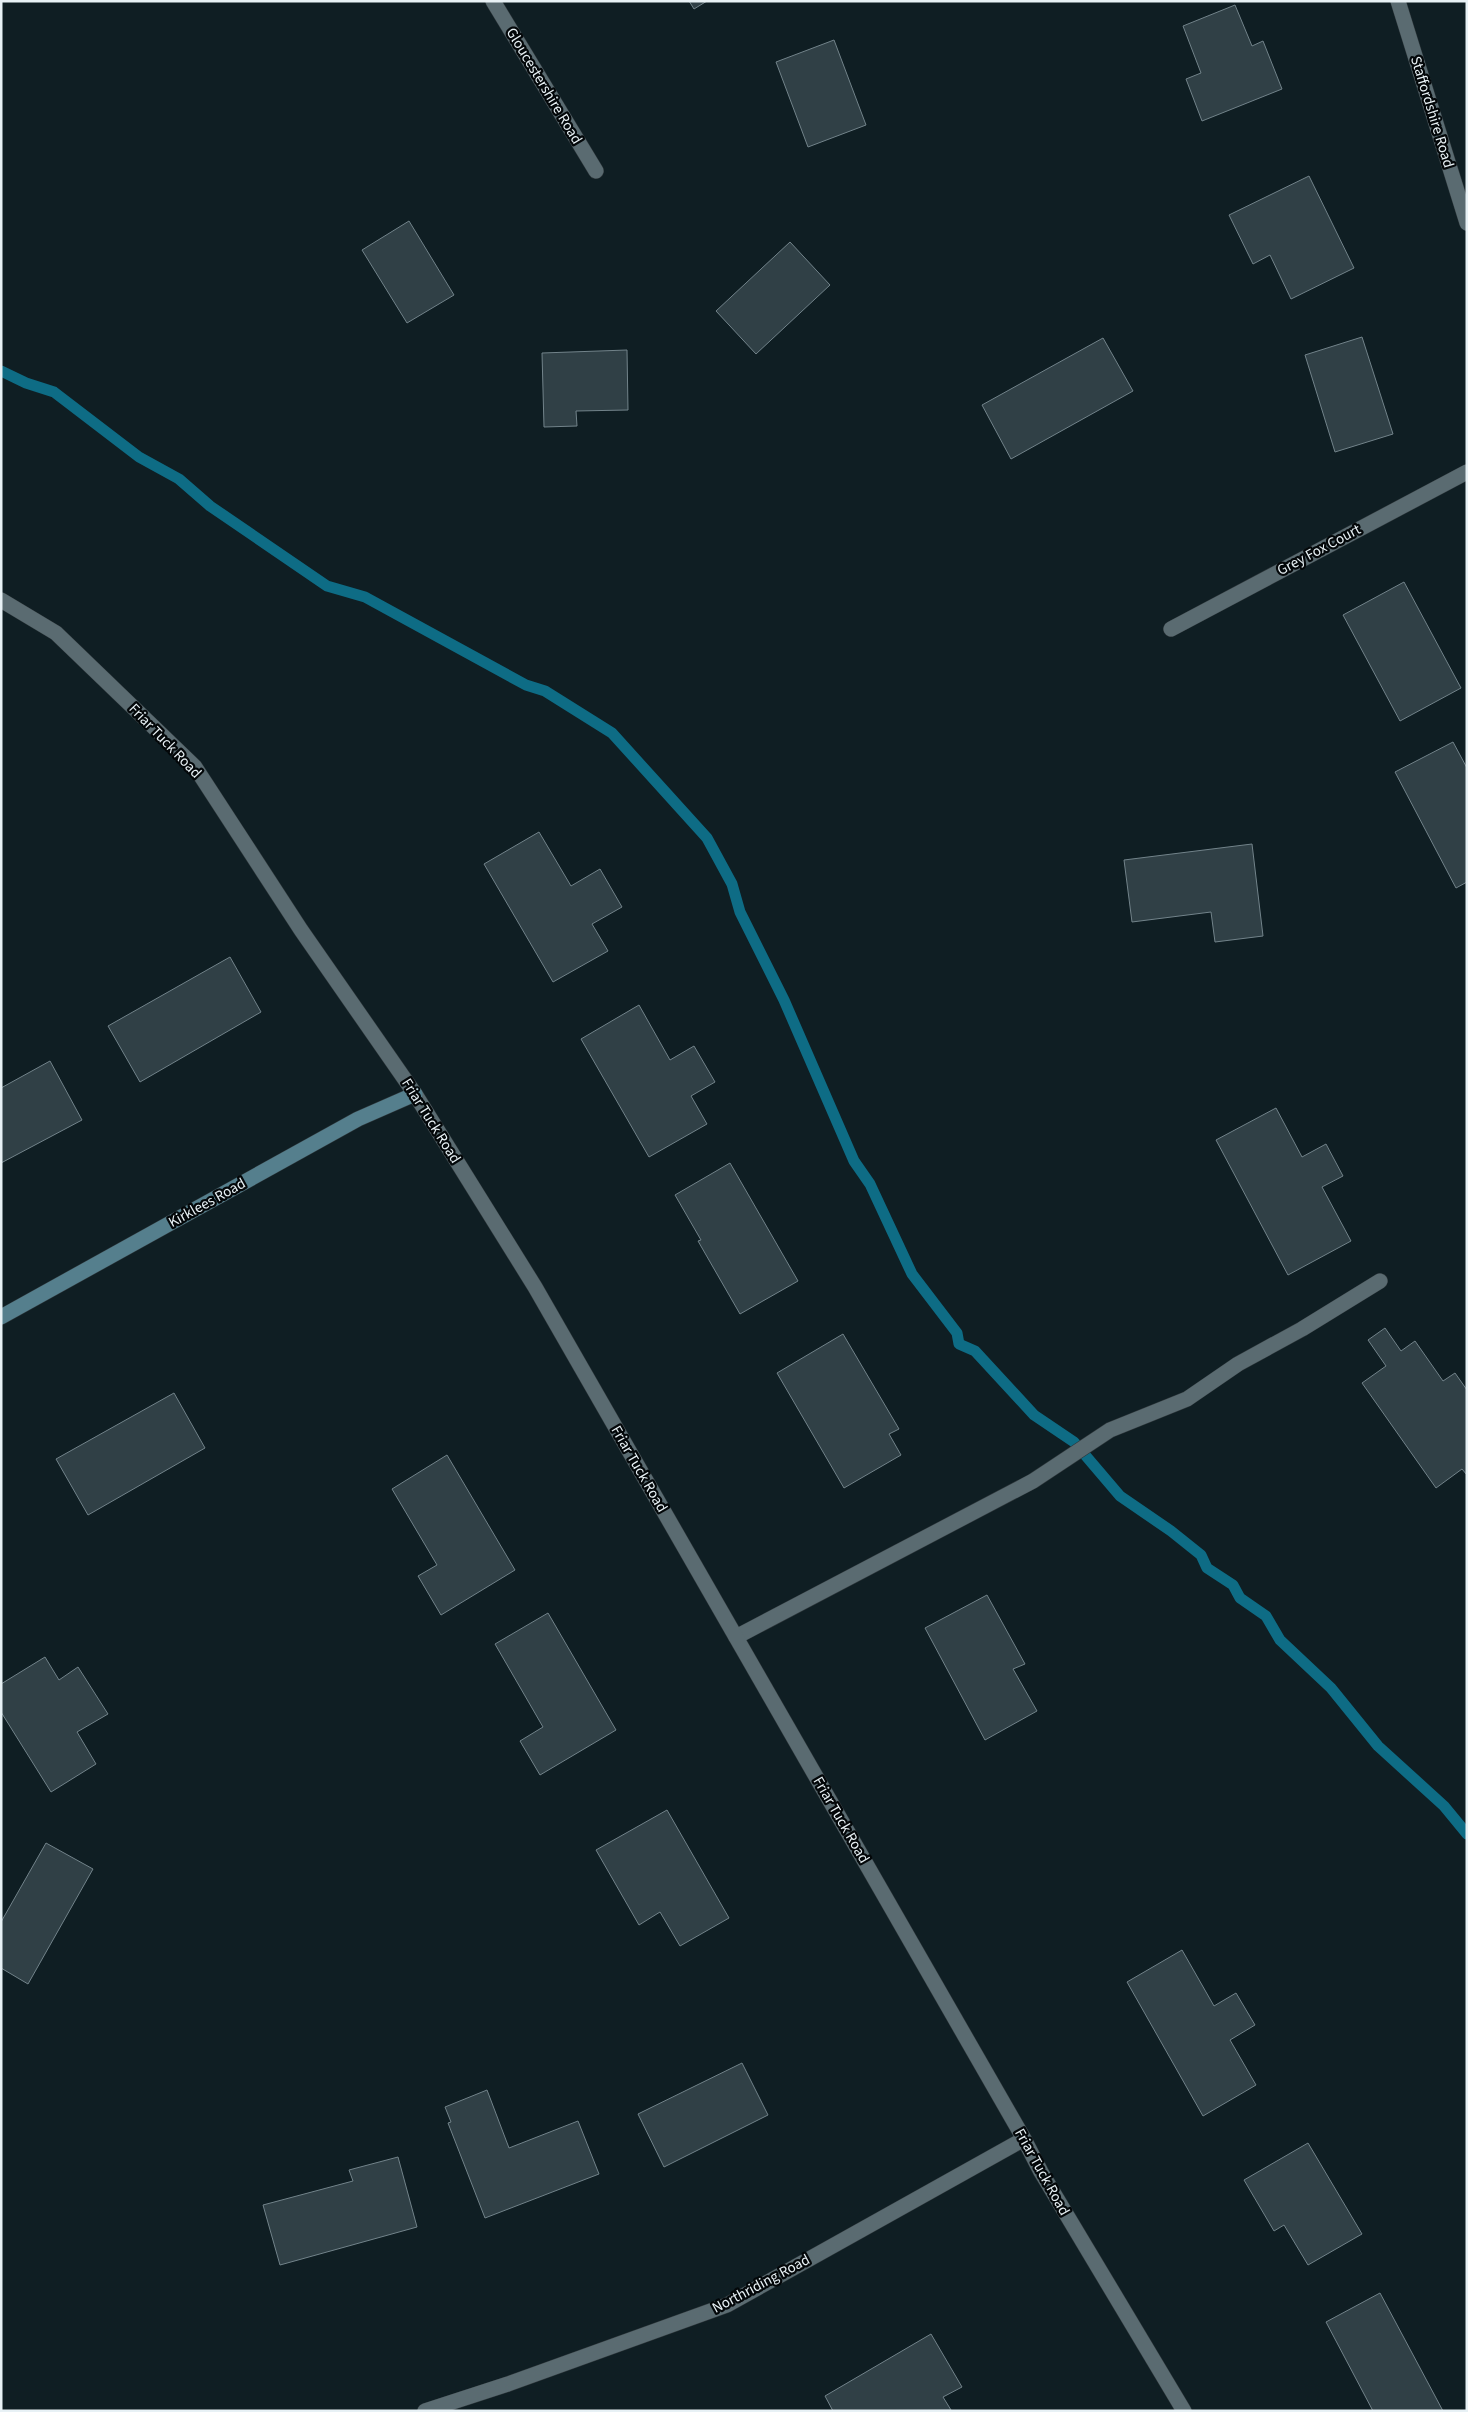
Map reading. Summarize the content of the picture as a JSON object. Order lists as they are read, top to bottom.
{
  "streets": {
    "street": [
      "Gloucestershire Road",
      "Staffordshire Road",
      "Grey Fox Court",
      "Friar Tuck Road",
      "Kirklees Road",
      "Northriding Road"
    ]
  },
  "crossings": [
    ["Friar Tuck Road", "Kirklees Road"],
    ["Friar Tuck Road", "Northriding Road"]
  ]
}
